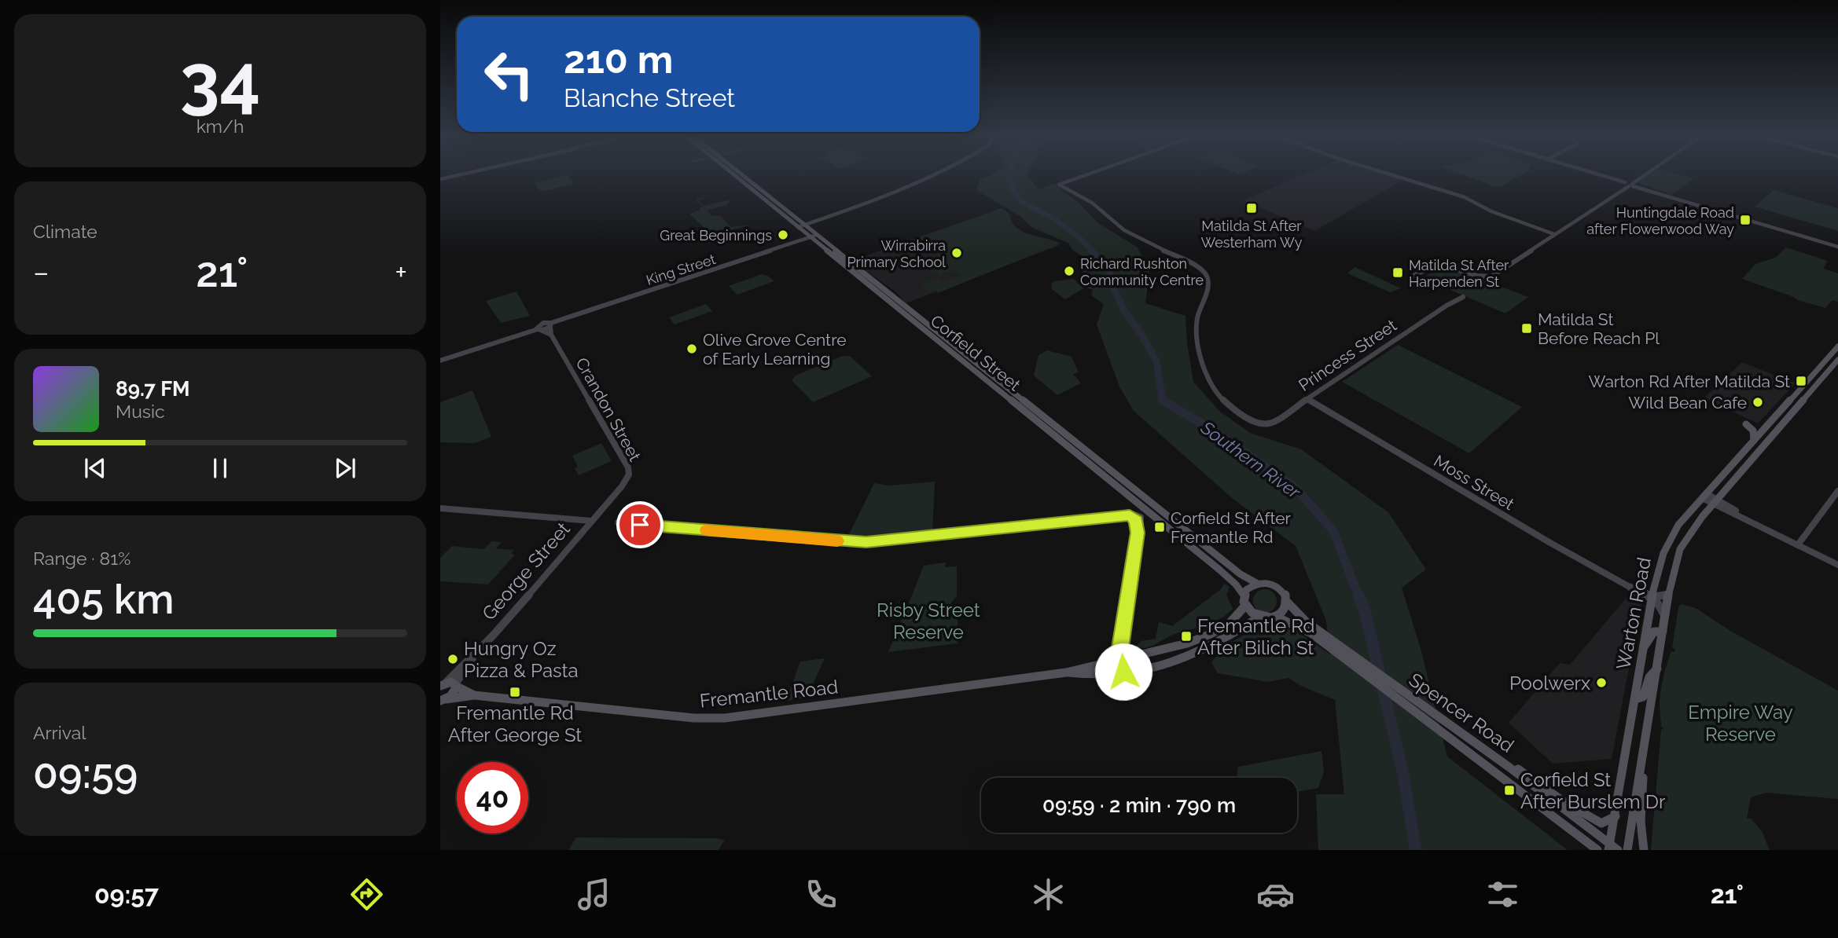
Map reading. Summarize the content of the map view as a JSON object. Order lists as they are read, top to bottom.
{
  "streets": {
    "main road": [
      "Corfield Street",
      "Warton Road",
      "Fremantle Road",
      "Spencer Road"
    ],
    "street": [
      "King Street",
      "Princess Street",
      "Crandon Street",
      "Moss Street",
      "George Street"
    ]
  },
  "crossings": [
    ["King Street", "Corfield Street"],
    ["King Street", "Crandon Street"],
    ["Corfield Street", "Fremantle Road"],
    ["Corfield Street", "Spencer Road"],
    ["Princess Street", "Moss Street"],
    ["Crandon Street", "George Street"],
    ["Moss Street", "Warton Road"],
    ["George Street", "Fremantle Road"],
    ["Warton Road", "Spencer Road"],
    ["Fremantle Road", "Spencer Road"]
  ],
  "water": ["Southern River"],
  "parks": ["Risby Street Reserve", "Empire Way Reserve"],
  "places": {
    "transit": [
      "Matilda St After Westerham Wy",
      "Huntingdale Road after Flowerwood Way",
      "Matilda St After Harpenden St",
      "Matilda St Before Reach Pl",
      "Warton Rd After Matilda St",
      "Corfield St After Fremantle Rd",
      "Fremantle Rd After Bilich St",
      "Fremantle Rd After George St",
      "Corfield St After Burslem Dr"
    ],
    "other": [
      "Great Beginnings",
      "Wirrabirra Primary School",
      "Richard Rushton Community Centre",
      "Olive Grove Centre of Early Learning",
      "Wild Bean Cafe",
      "Hungry Oz Pizza & Pasta",
      "Poolwerx"
    ]
  },
  "page": {
    "tile": [
      ["34", "km/h"],
      "Climate",
      ["Range · 81%", "405 km"],
      ["Arrival", "09:59"]
    ],
    "turn": ["210 m", "Blanche Street"],
    "heat": ["−", "21°", "+"],
    "song": ["89.7 FM", "Music"],
    "limit": "40",
    "trip": "09:59 · 2 min · 790 m",
    "tabs": ["09:57", "21°"]
  }
}
